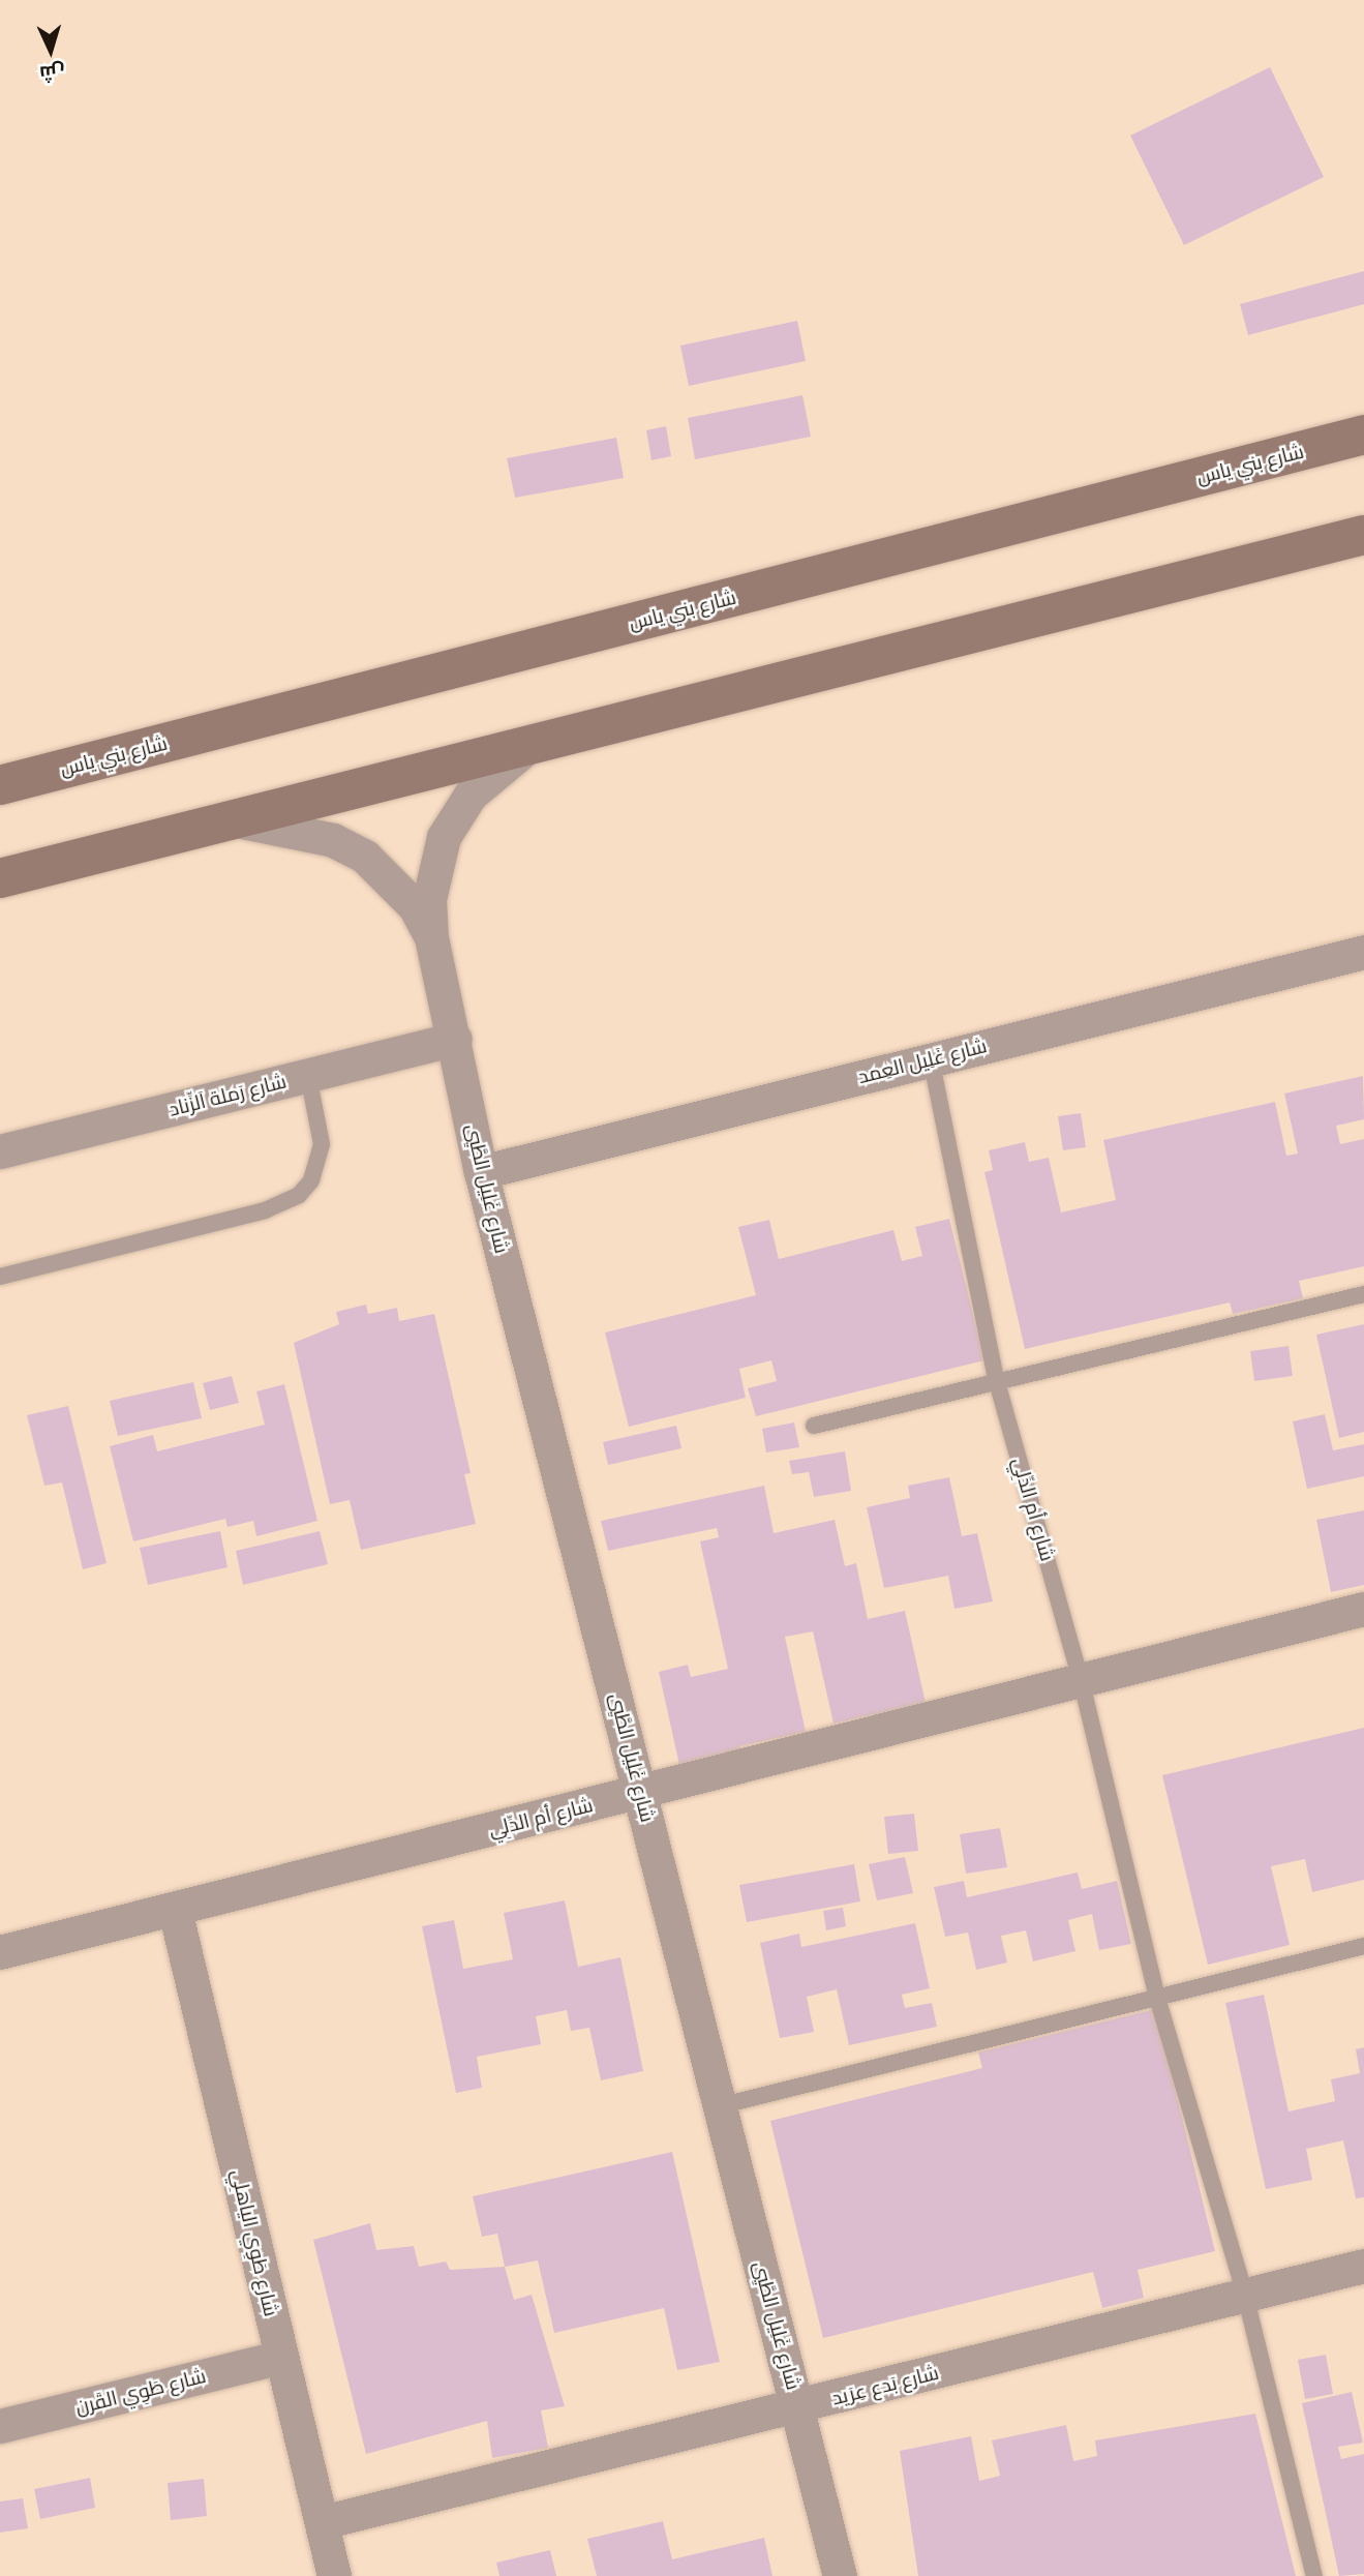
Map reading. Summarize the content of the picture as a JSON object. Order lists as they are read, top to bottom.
{
  "streets": {
    "main road": ["شارع بني ياس"],
    "street": [
      "شارع غَلِيل العِمد",
      "شارع رَملة اَلزِّناد",
      "شارع غَلِيل الطَّيِي",
      "شارع أم الدِّلِي",
      "شارع طَوِي الياهلِي",
      "شارع بَدع عِرَيد",
      "شارع طَوِي القَرن"
    ]
  },
  "crossings": [
    ["شارع غَلِيل العِمد", "شارع غَلِيل الطَّيِي"],
    ["شارع غَلِيل العِمد", "شارع أم الدِّلِي"],
    ["شارع رَملة اَلزِّناد", "شارع غَلِيل الطَّيِي"],
    ["شارع غَلِيل الطَّيِي", "شارع أم الدِّلِي"],
    ["شارع غَلِيل الطَّيِي", "شارع بَدع عِرَيد"],
    ["شارع أم الدِّلِي", "شارع طَوِي الياهلِي"],
    ["شارع طَوِي الياهلِي", "شارع بَدع عِرَيد"],
    ["شارع طَوِي الياهلِي", "شارع طَوِي القَرن"]
  ],
  "north": "bottom"
}
